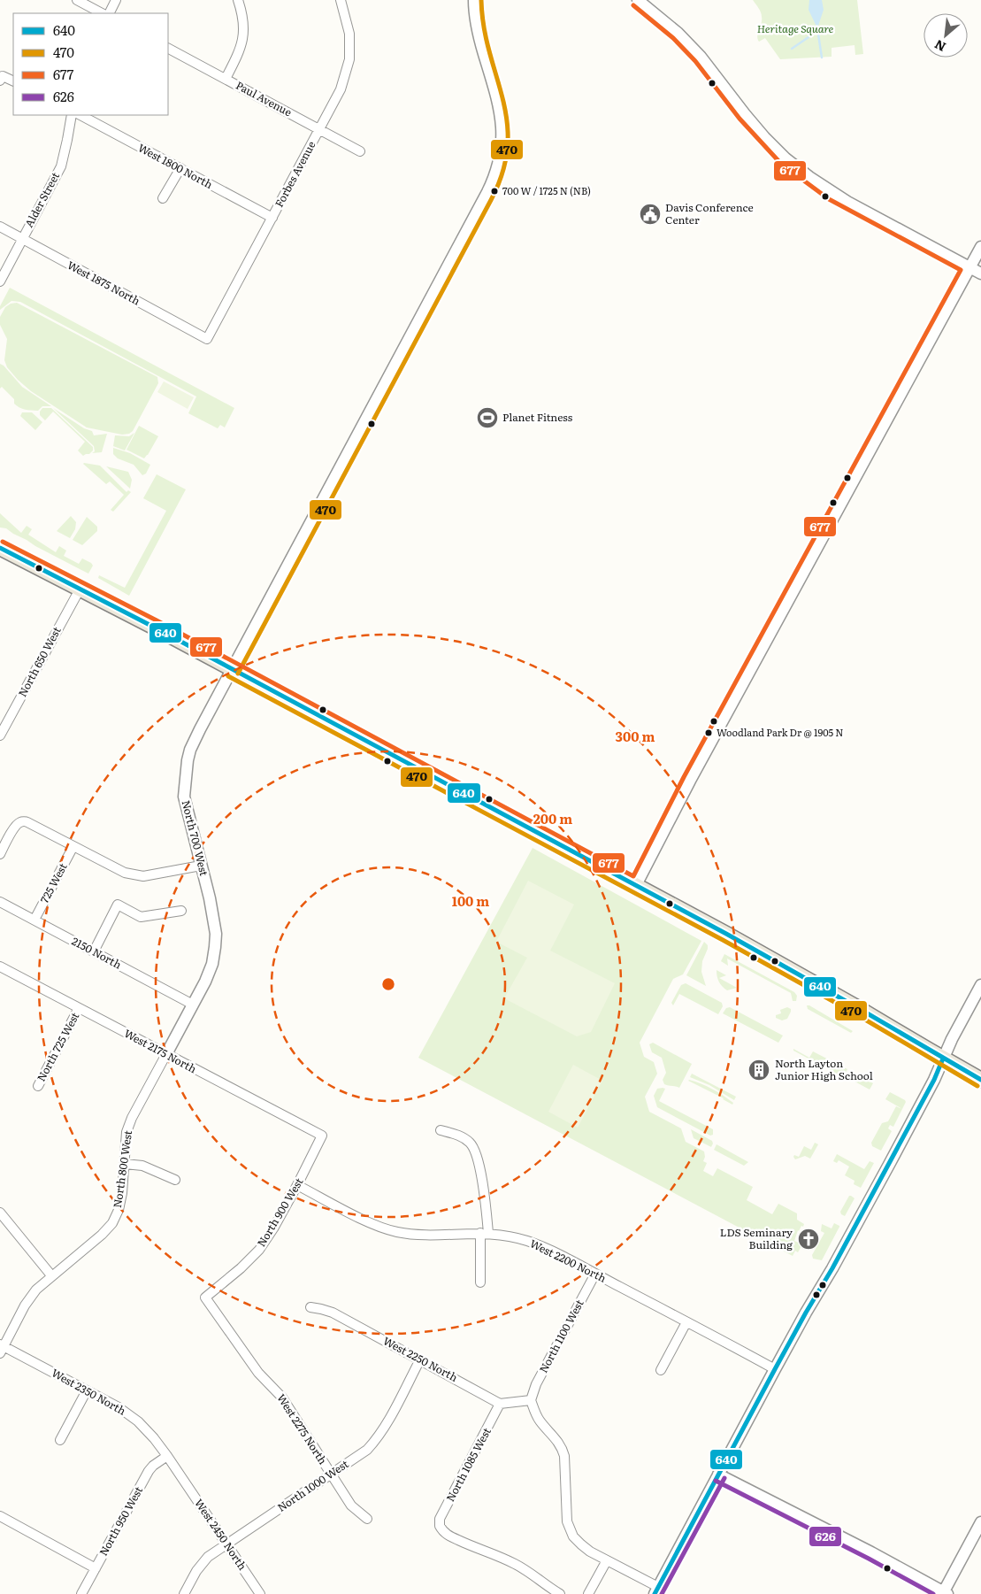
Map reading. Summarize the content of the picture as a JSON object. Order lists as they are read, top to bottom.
{
  "streets": {
    "street": [
      "Paul Avenue",
      "West 1800 North",
      "Forbes Avenue",
      "Alder Street",
      "West 1875 North",
      "North 650 West",
      "North 700 West",
      "725 West",
      "2150 North",
      "North 725 West",
      "West 2175 North",
      "North 800 West",
      "North 900 West",
      "West 2200 North",
      "North 1100 West",
      "West 2250 North",
      "West 2350 North",
      "West 2275 North",
      "North 1085 West",
      "North 1000 West",
      "North 950 West",
      "West 2450 North"
    ]
  },
  "crossings": [
    ["Paul Avenue", "Forbes Avenue"],
    ["West 1800 North", "Forbes Avenue"],
    ["Forbes Avenue", "West 1875 North"],
    ["Alder Street", "West 1875 North"],
    ["North 700 West", "North 800 West"],
    ["725 West", "2150 North"],
    ["2150 North", "North 800 West"],
    ["North 725 West", "West 2175 North"],
    ["West 2175 North", "North 800 West"],
    ["West 2175 North", "North 900 West"],
    ["North 800 West", "West 2350 North"],
    ["North 900 West", "West 2200 North"],
    ["North 900 West", "West 2275 North"],
    ["West 2200 North", "North 1100 West"],
    ["West 2250 North", "North 1085 West"],
    ["West 2250 North", "North 1000 West"],
    ["West 2350 North", "North 950 West"],
    ["West 2350 North", "West 2450 North"],
    ["West 2275 North", "North 1000 West"],
    ["North 1000 West", "West 2450 North"]
  ],
  "parks": ["Heritage Square"],
  "places": {
    "other": ["700 W / 1725 N (NB)", "Woodland Park Dr @ 1905 N"],
    "public building": ["Davis Conference Center"],
    "sports": ["Planet Fitness"],
    "building": ["North Layton Junior High School"],
    "church": ["LDS Seminary Building"]
  },
  "lines": [
    "transit line 470",
    "transit line 677",
    "transit line 640",
    "transit line 626"
  ],
  "legend": [
    "640",
    "470",
    "677",
    "626"
  ],
  "north": "bottom left",
  "rings": ["300 m", "200 m", "100 m"]
}
